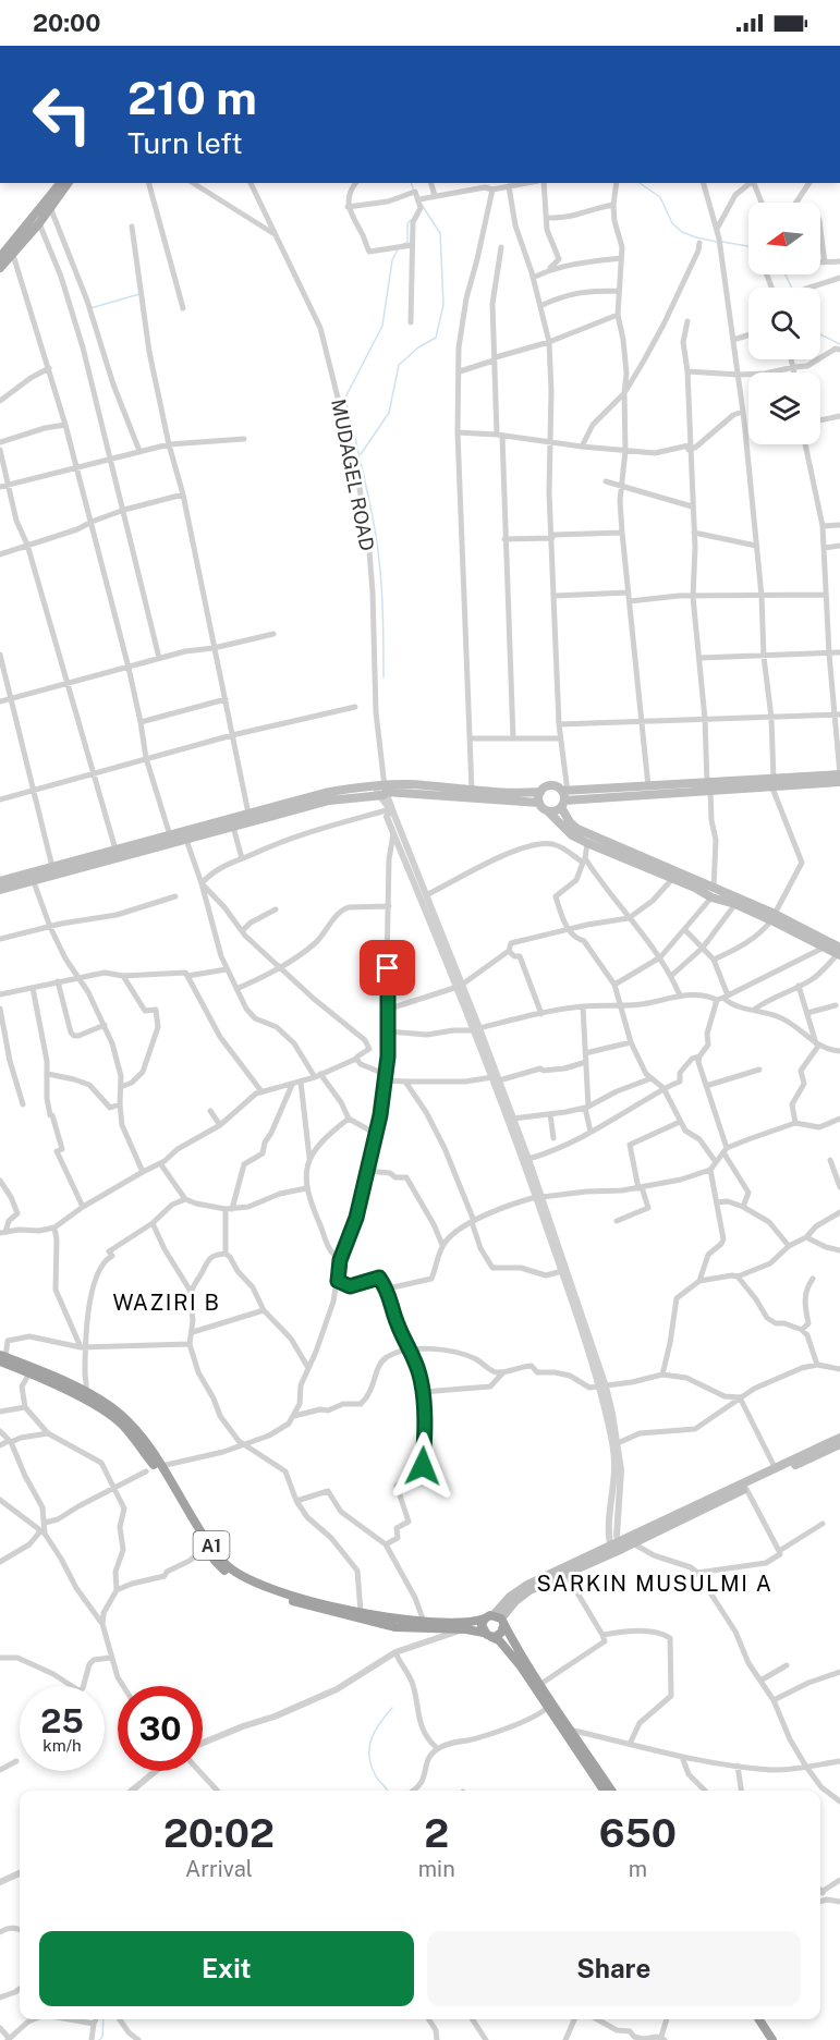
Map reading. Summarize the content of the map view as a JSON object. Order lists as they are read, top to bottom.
{
  "streets": {
    "highway": ["A1"],
    "street": ["MUDAGEL ROAD"]
  },
  "districts": ["WAZIRI B", "SARKIN MUSULMI A"],
  "north": "left",
  "page": {
    "status": "20:00",
    "turn": ["210 m", "Turn left"],
    "speed": "25 km/h",
    "limit": "30",
    "eta": [
      "20:02",
      "Arrival",
      "2",
      "min",
      "650",
      "m"
    ],
    "buttons": ["Exit", "Share"]
  }
}
